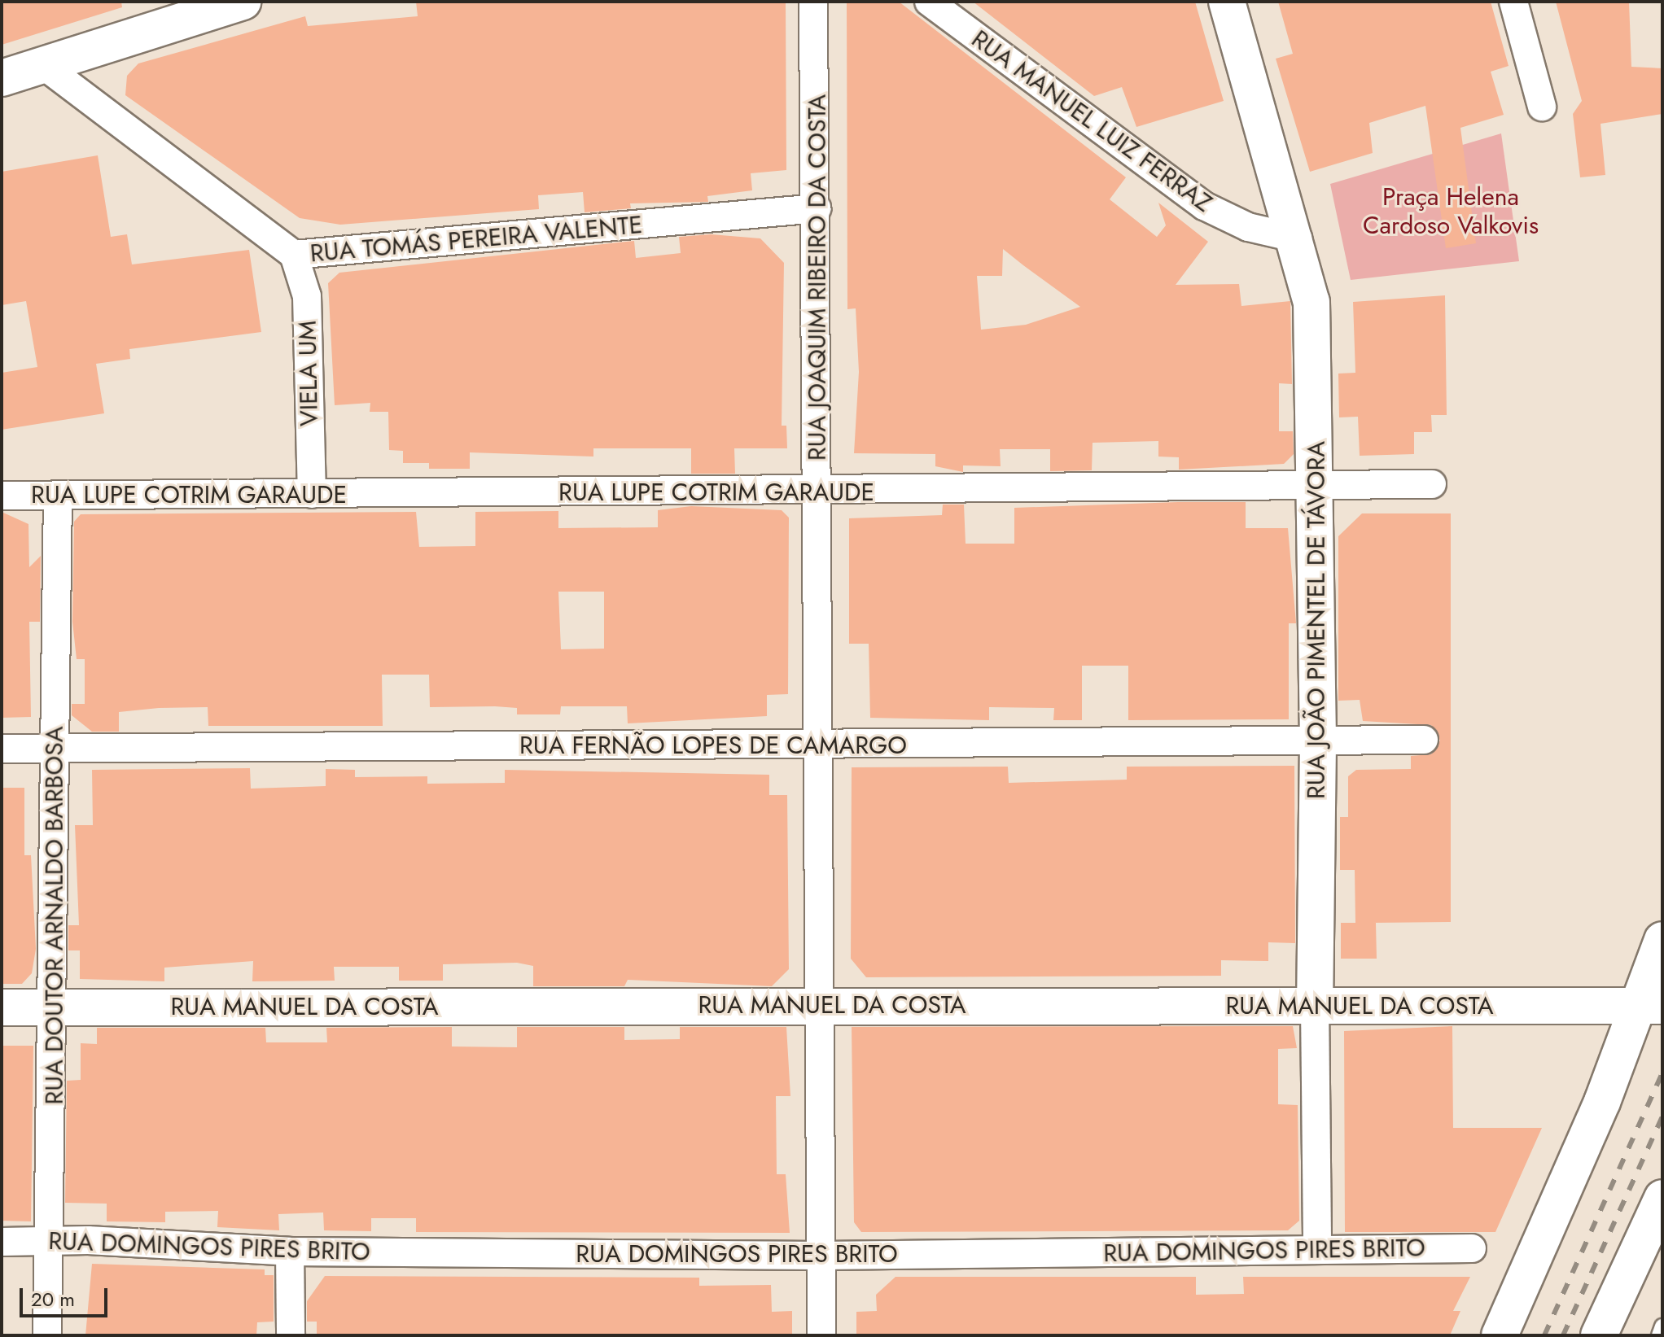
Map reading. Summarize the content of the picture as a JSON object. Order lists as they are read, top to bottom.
{
  "streets": {
    "street": [
      "RUA MANUEL LUIZ FERRAZ",
      "RUA TOMÁS PEREIRA VALENTE",
      "RUA JOAQUIM RIBEIRO DA COSTA",
      "VIELA UM",
      "RUA LUPE COTRIM GARAUDE",
      "RUA JOÃO PIMENTEL DE TÁVORA",
      "RUA FERNÃO LOPES DE CAMARGO",
      "RUA DOUTOR ARNALDO BARBOSA",
      "RUA MANUEL DA COSTA",
      "RUA DOMINGOS PIRES BRITO"
    ]
  },
  "crossings": [
    ["RUA MANUEL LUIZ FERRAZ", "RUA JOÃO PIMENTEL DE TÁVORA"],
    ["RUA TOMÁS PEREIRA VALENTE", "RUA JOAQUIM RIBEIRO DA COSTA"],
    ["RUA TOMÁS PEREIRA VALENTE", "VIELA UM"],
    ["RUA JOAQUIM RIBEIRO DA COSTA", "RUA LUPE COTRIM GARAUDE"],
    ["RUA JOAQUIM RIBEIRO DA COSTA", "RUA FERNÃO LOPES DE CAMARGO"],
    ["RUA JOAQUIM RIBEIRO DA COSTA", "RUA MANUEL DA COSTA"],
    ["RUA JOAQUIM RIBEIRO DA COSTA", "RUA DOMINGOS PIRES BRITO"],
    ["VIELA UM", "RUA LUPE COTRIM GARAUDE"],
    ["RUA LUPE COTRIM GARAUDE", "RUA JOÃO PIMENTEL DE TÁVORA"],
    ["RUA LUPE COTRIM GARAUDE", "RUA DOUTOR ARNALDO BARBOSA"],
    ["RUA JOÃO PIMENTEL DE TÁVORA", "RUA FERNÃO LOPES DE CAMARGO"],
    ["RUA JOÃO PIMENTEL DE TÁVORA", "RUA MANUEL DA COSTA"],
    ["RUA JOÃO PIMENTEL DE TÁVORA", "RUA DOMINGOS PIRES BRITO"],
    ["RUA FERNÃO LOPES DE CAMARGO", "RUA DOUTOR ARNALDO BARBOSA"],
    ["RUA DOUTOR ARNALDO BARBOSA", "RUA MANUEL DA COSTA"],
    ["RUA DOUTOR ARNALDO BARBOSA", "RUA DOMINGOS PIRES BRITO"]
  ],
  "parks": ["Praça Helena Cardoso Valkovis"],
  "scale_bar": "20 m"
}
